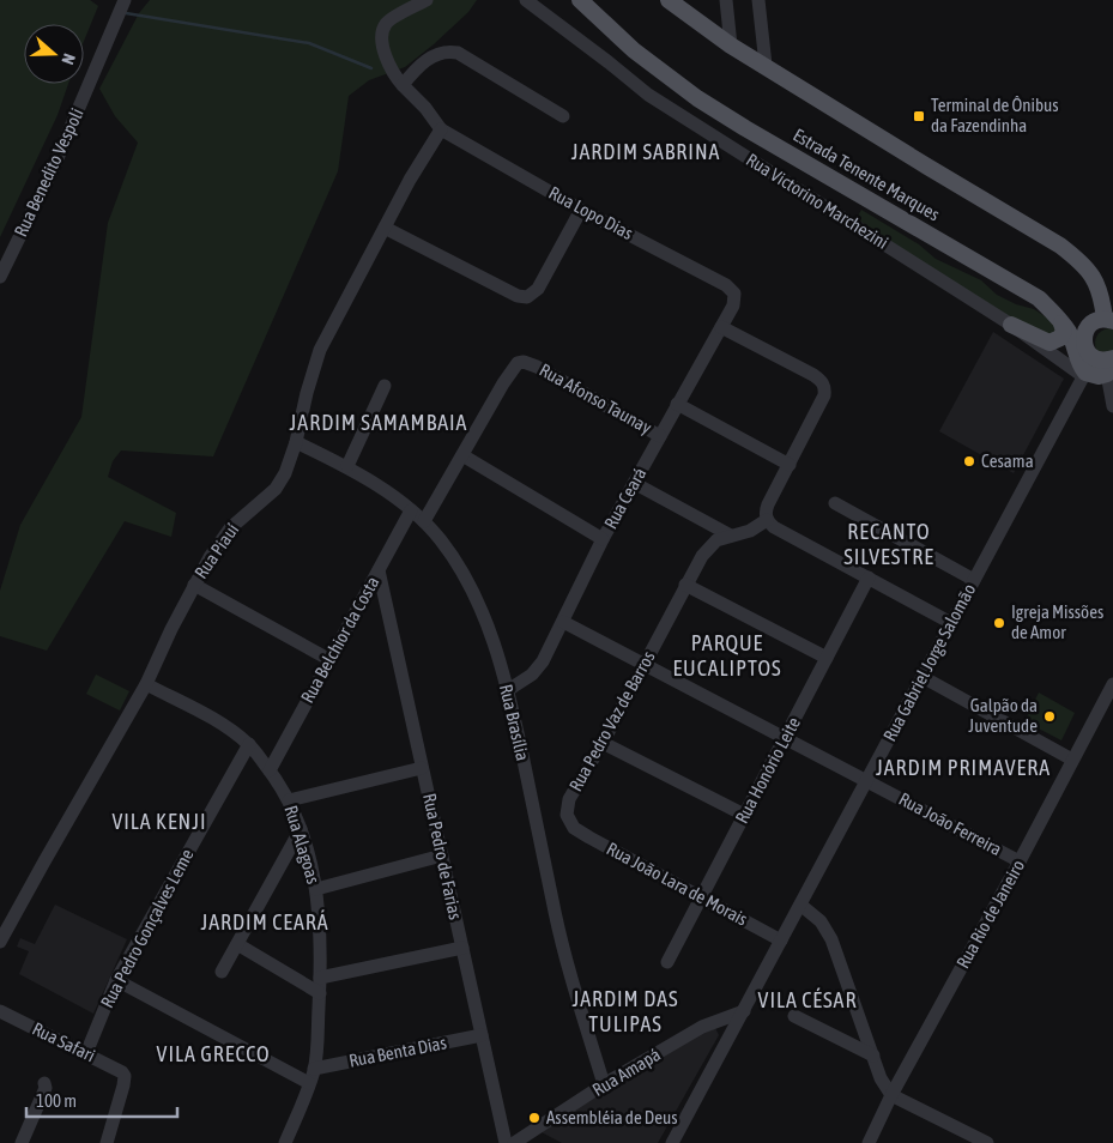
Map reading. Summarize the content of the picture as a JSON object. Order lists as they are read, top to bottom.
{
  "streets": {
    "main road": ["Estrada Tenente Marques"],
    "street": [
      "Rua Benedito Vespoli",
      "Rua Victorino Marchezini",
      "Rua Lopo Dias",
      "Rua Afonso Taunay",
      "Rua Ceará",
      "Rua Piauí",
      "Rua Belchior da Costa",
      "Rua Gabriel Jorge Salomão",
      "Rua Pedro Vaz de Barros",
      "Rua Brasília",
      "Rua Honório Leite",
      "Rua João Ferreira",
      "Rua Alagoas",
      "Rua Pedro de Farias",
      "Rua João Lara de Morais",
      "Rua Rio de Janeiro",
      "Rua Pedro Gonçalves Leme",
      "Rua Safari",
      "Rua Benta Dias",
      "Rua Amapá"
    ]
  },
  "crossings": [
    ["Estrada Tenente Marques", "Rua Victorino Marchezini"],
    ["Estrada Tenente Marques", "Rua Gabriel Jorge Salomão"],
    ["Rua Victorino Marchezini", "Rua Gabriel Jorge Salomão"],
    ["Rua Lopo Dias", "Rua Ceará"],
    ["Rua Lopo Dias", "Rua Piauí"],
    ["Rua Afonso Taunay", "Rua Ceará"],
    ["Rua Ceará", "Rua Brasília"],
    ["Rua Ceará", "Rua João Ferreira"],
    ["Rua Piauí", "Rua Brasília"],
    ["Rua Piauí", "Rua Alagoas"],
    ["Rua Belchior da Costa", "Rua Brasília"],
    ["Rua Belchior da Costa", "Rua Alagoas"],
    ["Rua Belchior da Costa", "Rua Pedro de Farias"],
    ["Rua Gabriel Jorge Salomão", "Rua João Ferreira"],
    ["Rua Gabriel Jorge Salomão", "Rua João Lara de Morais"],
    ["Rua Gabriel Jorge Salomão", "Rua Amapá"],
    ["Rua Pedro Vaz de Barros", "Rua João Ferreira"],
    ["Rua Pedro Vaz de Barros", "Rua João Lara de Morais"],
    ["Rua Brasília", "Rua Amapá"],
    ["Rua Honório Leite", "Rua João Ferreira"],
    ["Rua Honório Leite", "Rua João Lara de Morais"],
    ["Rua João Ferreira", "Rua Rio de Janeiro"],
    ["Rua Alagoas", "Rua Pedro Gonçalves Leme"],
    ["Rua Alagoas", "Rua Benta Dias"],
    ["Rua Pedro de Farias", "Rua Benta Dias"],
    ["Rua Pedro Gonçalves Leme", "Rua Safari"]
  ],
  "districts": [
    "JARDIM SABRINA",
    "JARDIM SAMAMBAIA",
    "RECANTO SILVESTRE",
    "PARQUE EUCALIPTOS",
    "JARDIM PRIMAVERA",
    "VILA KENJI",
    "JARDIM CEARÁ",
    "JARDIM DAS TULIPAS",
    "VILA CÉSAR",
    "VILA GRECCO"
  ],
  "places": {
    "transit": ["Terminal de Ônibus da Fazendinha"],
    "other": [
      "Cesama",
      "Igreja Missões de Amor",
      "Galpão da Juventude",
      "Assembléia de Deus"
    ]
  },
  "scale_bar": "100 m",
  "north": "right"
}
